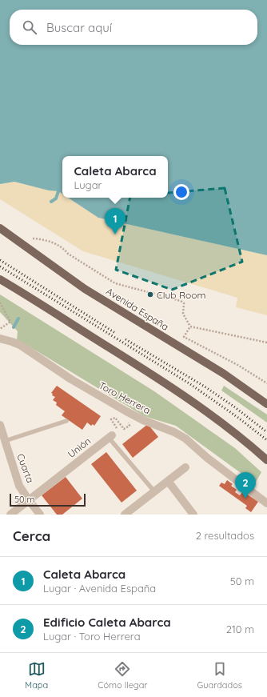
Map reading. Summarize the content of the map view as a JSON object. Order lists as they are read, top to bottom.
{
  "streets": {
    "main road": ["Avenida España"],
    "street": ["Toro Herrera", "Unión", "Cuarta"]
  },
  "crossings": [
    ["Unión", "Cuarta"]
  ],
  "places": ["Club Room"],
  "scale_bar": "50 m",
  "page": {
    "search": "Buscar aquí",
    "popup": ["Caleta Abarca", "Lugar"],
    "pins": ["1", "2"],
    "scale": "50 m",
    "heading": ["Cerca", "2 resultados"],
    "list": [
      {
        "mark": "1",
        "name": "Caleta Abarca",
        "note": "Lugar · Avenida España",
        "value": "50 m"
      },
      {
        "mark": "2",
        "name": "Edificio Caleta Abarca",
        "note": "Lugar · Toro Herrera",
        "value": "210 m"
      }
    ],
    "nav": ["Mapa", "Cómo llegar", "Guardados"]
  }
}
